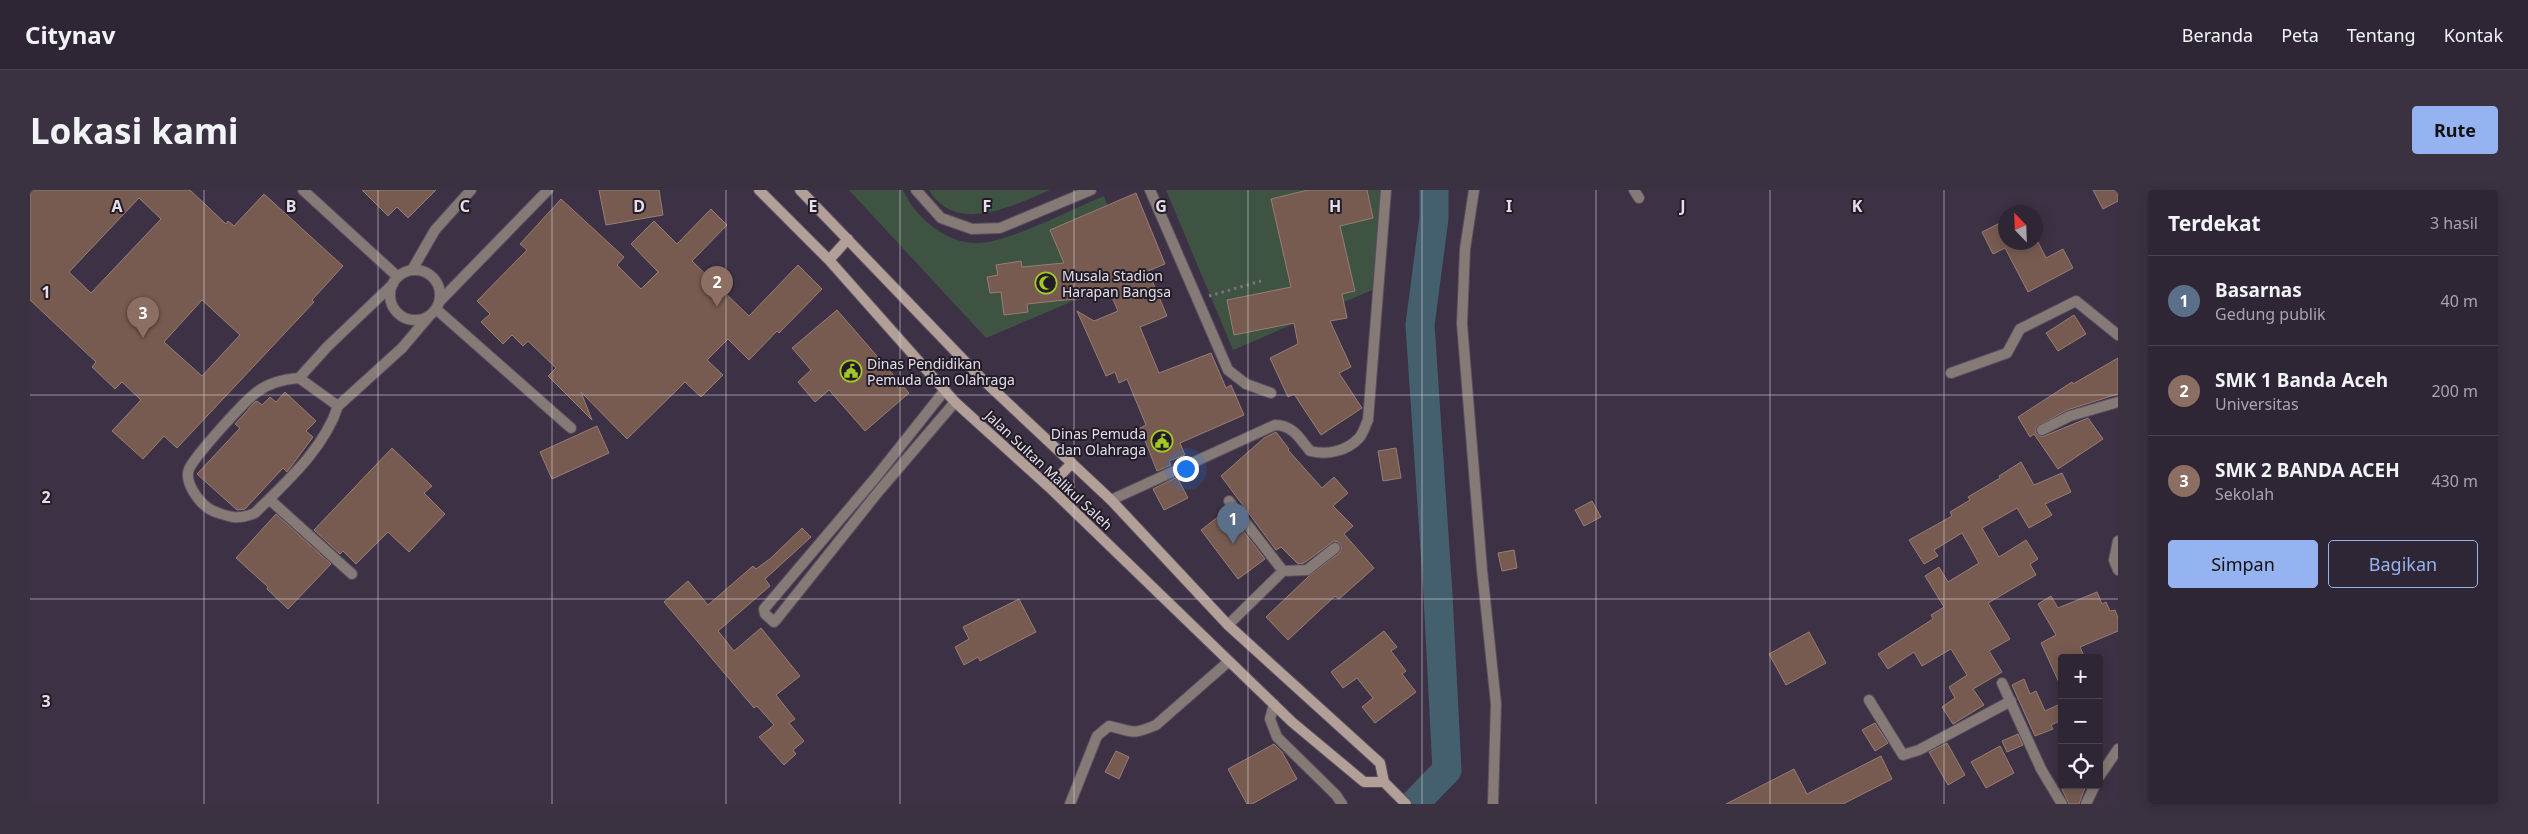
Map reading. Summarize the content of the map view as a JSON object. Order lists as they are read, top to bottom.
{
  "streets": {
    "main road": ["Jalan Sultan Malikul Saleh"]
  },
  "places": {
    "mosque": ["Musala Stadion Harapan Bangsa"],
    "public building": ["Dinas Pendidikan Pemuda dan Olahraga", "Dinas Pemuda dan Olahraga"]
  },
  "north": "top left",
  "page": {
    "header": "Citynav",
    "nav": [
      "Beranda",
      "Peta",
      "Tentang",
      "Kontak"
    ],
    "buttons": [
      "Rute",
      ["Simpan", "Bagikan"]
    ],
    "title": "Lokasi kami",
    "heading": ["Terdekat", "3 hasil"],
    "list": [
      {
        "mark": "1",
        "name": "Basarnas",
        "note": "Gedung publik",
        "value": "40 m"
      },
      {
        "mark": "2",
        "name": "SMK 1 Banda Aceh",
        "note": "Universitas",
        "value": "200 m"
      },
      {
        "mark": "3",
        "name": "SMK 2 BANDA ACEH",
        "note": "Sekolah",
        "value": "430 m"
      }
    ],
    "pins": ["2", "3", "1"],
    "map_buttons": ["+", "−"]
  },
  "grid": {
    "columns": [
      "A",
      "B",
      "C",
      "D",
      "E",
      "F",
      "G",
      "H",
      "I",
      "J",
      "K"
    ],
    "rows": ["1", "2", "3"]
  }
}
